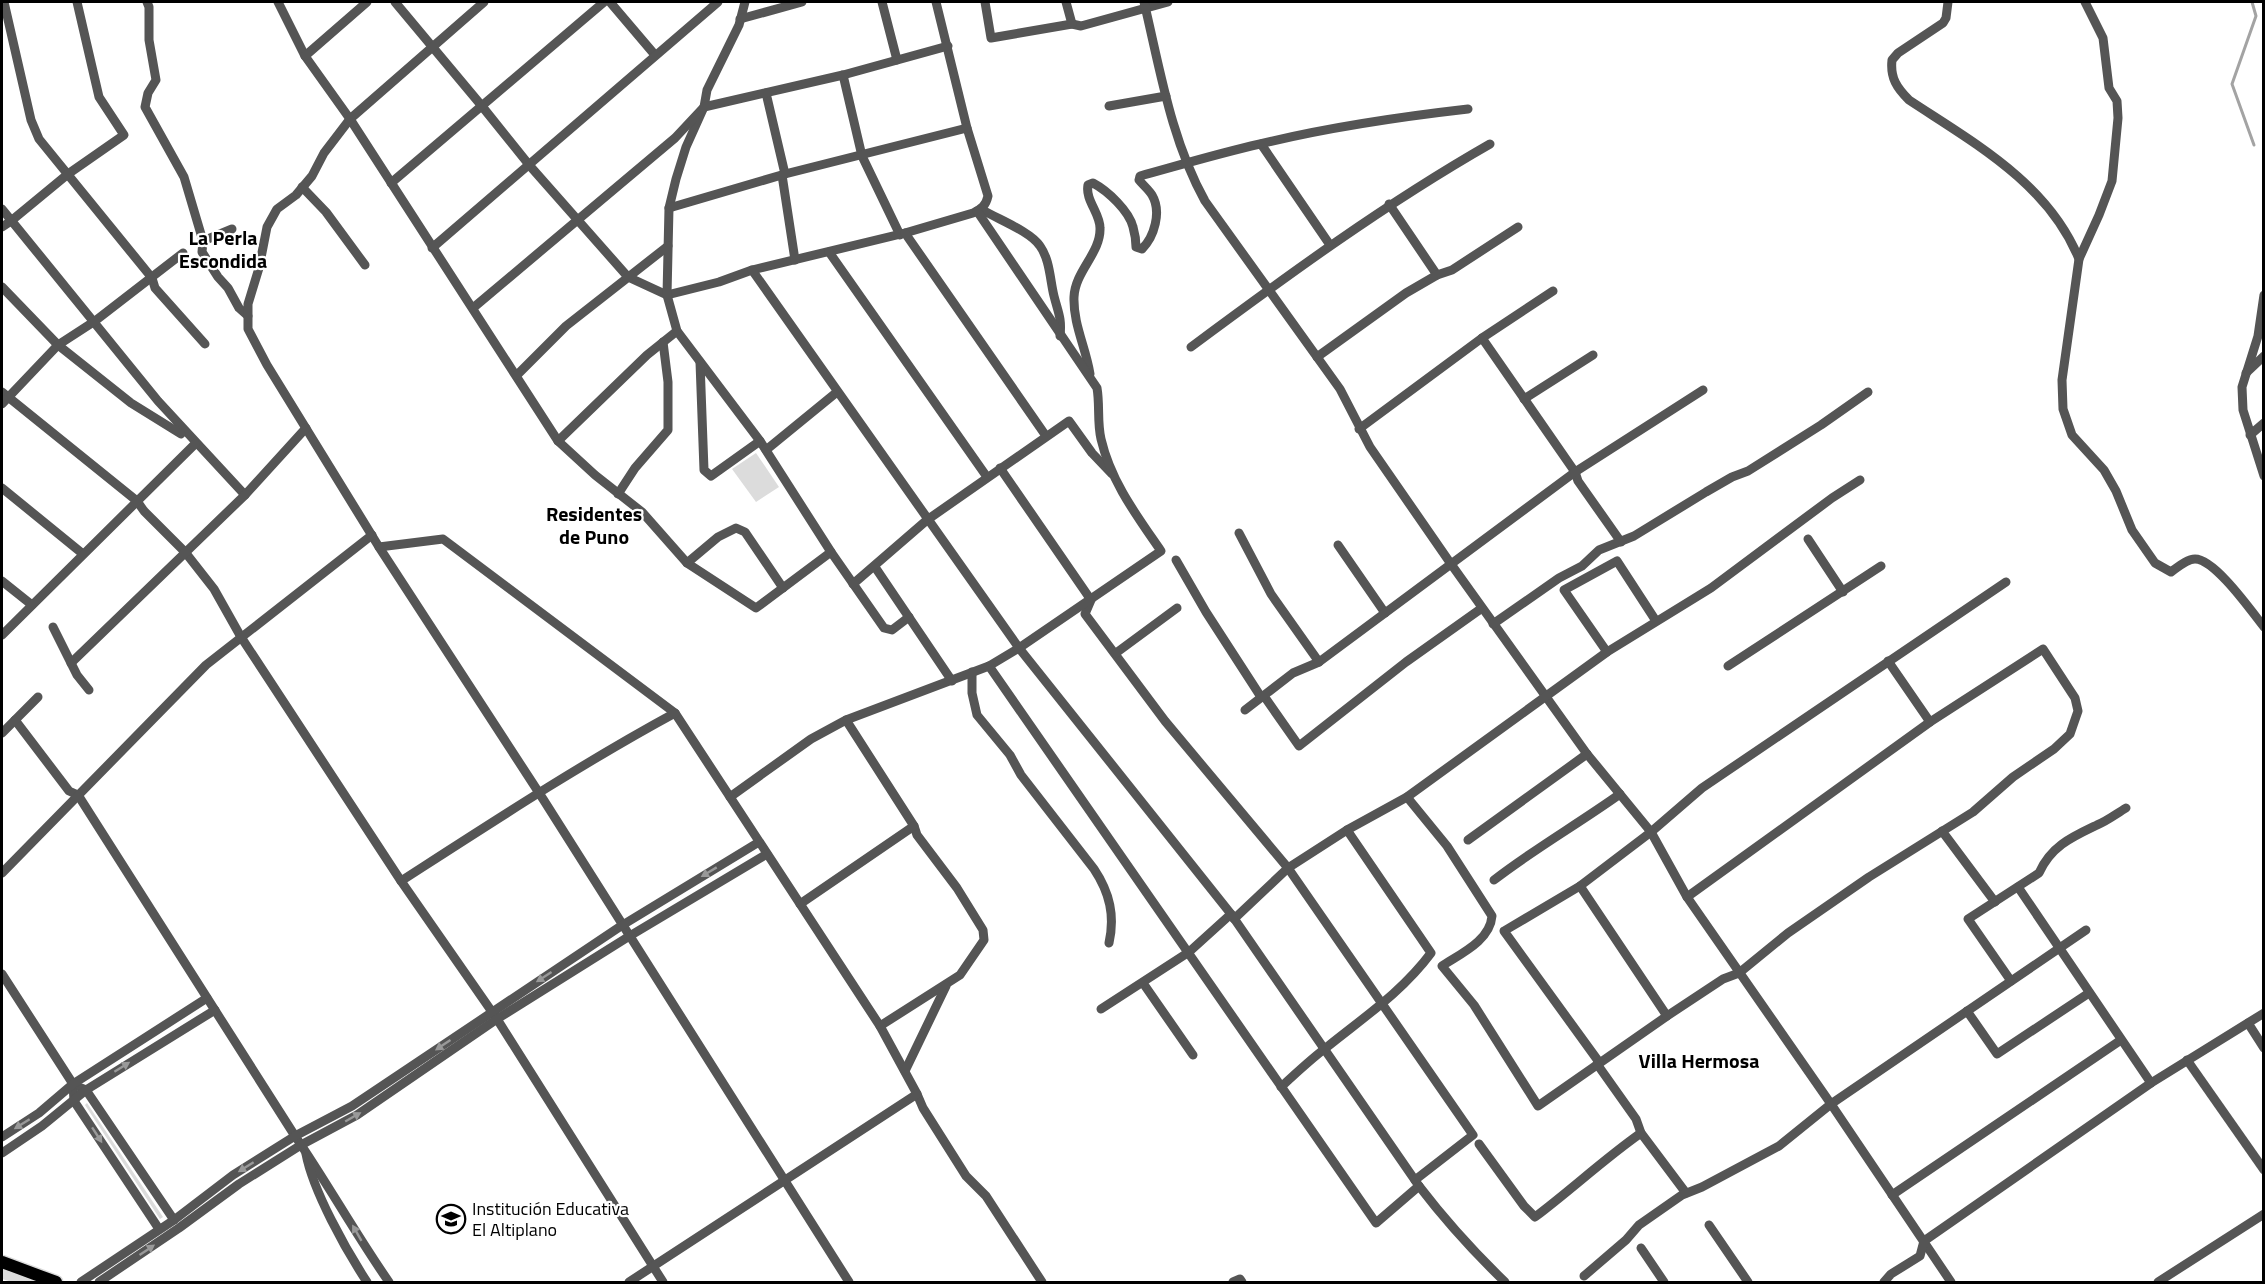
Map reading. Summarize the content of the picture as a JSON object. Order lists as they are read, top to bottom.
{
  "districts": ["La Perla Escondida", "Residentes de Puno", "Villa Hermosa"],
  "places": {
    "school or university": ["Institución Educativa El Altiplano"]
  }
}
